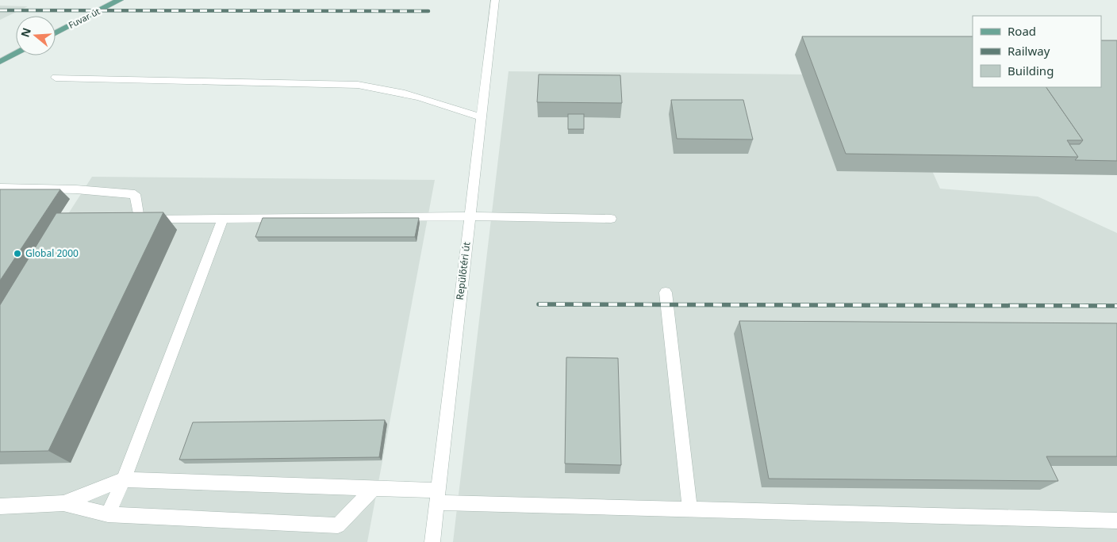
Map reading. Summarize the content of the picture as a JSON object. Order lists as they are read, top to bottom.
{
  "streets": {
    "main road": ["Fuvar út"],
    "street": ["Repülőtéri út"]
  },
  "places": ["Global 2000"],
  "legend": ["Road", "Railway", "Building"],
  "north": "left"
}
